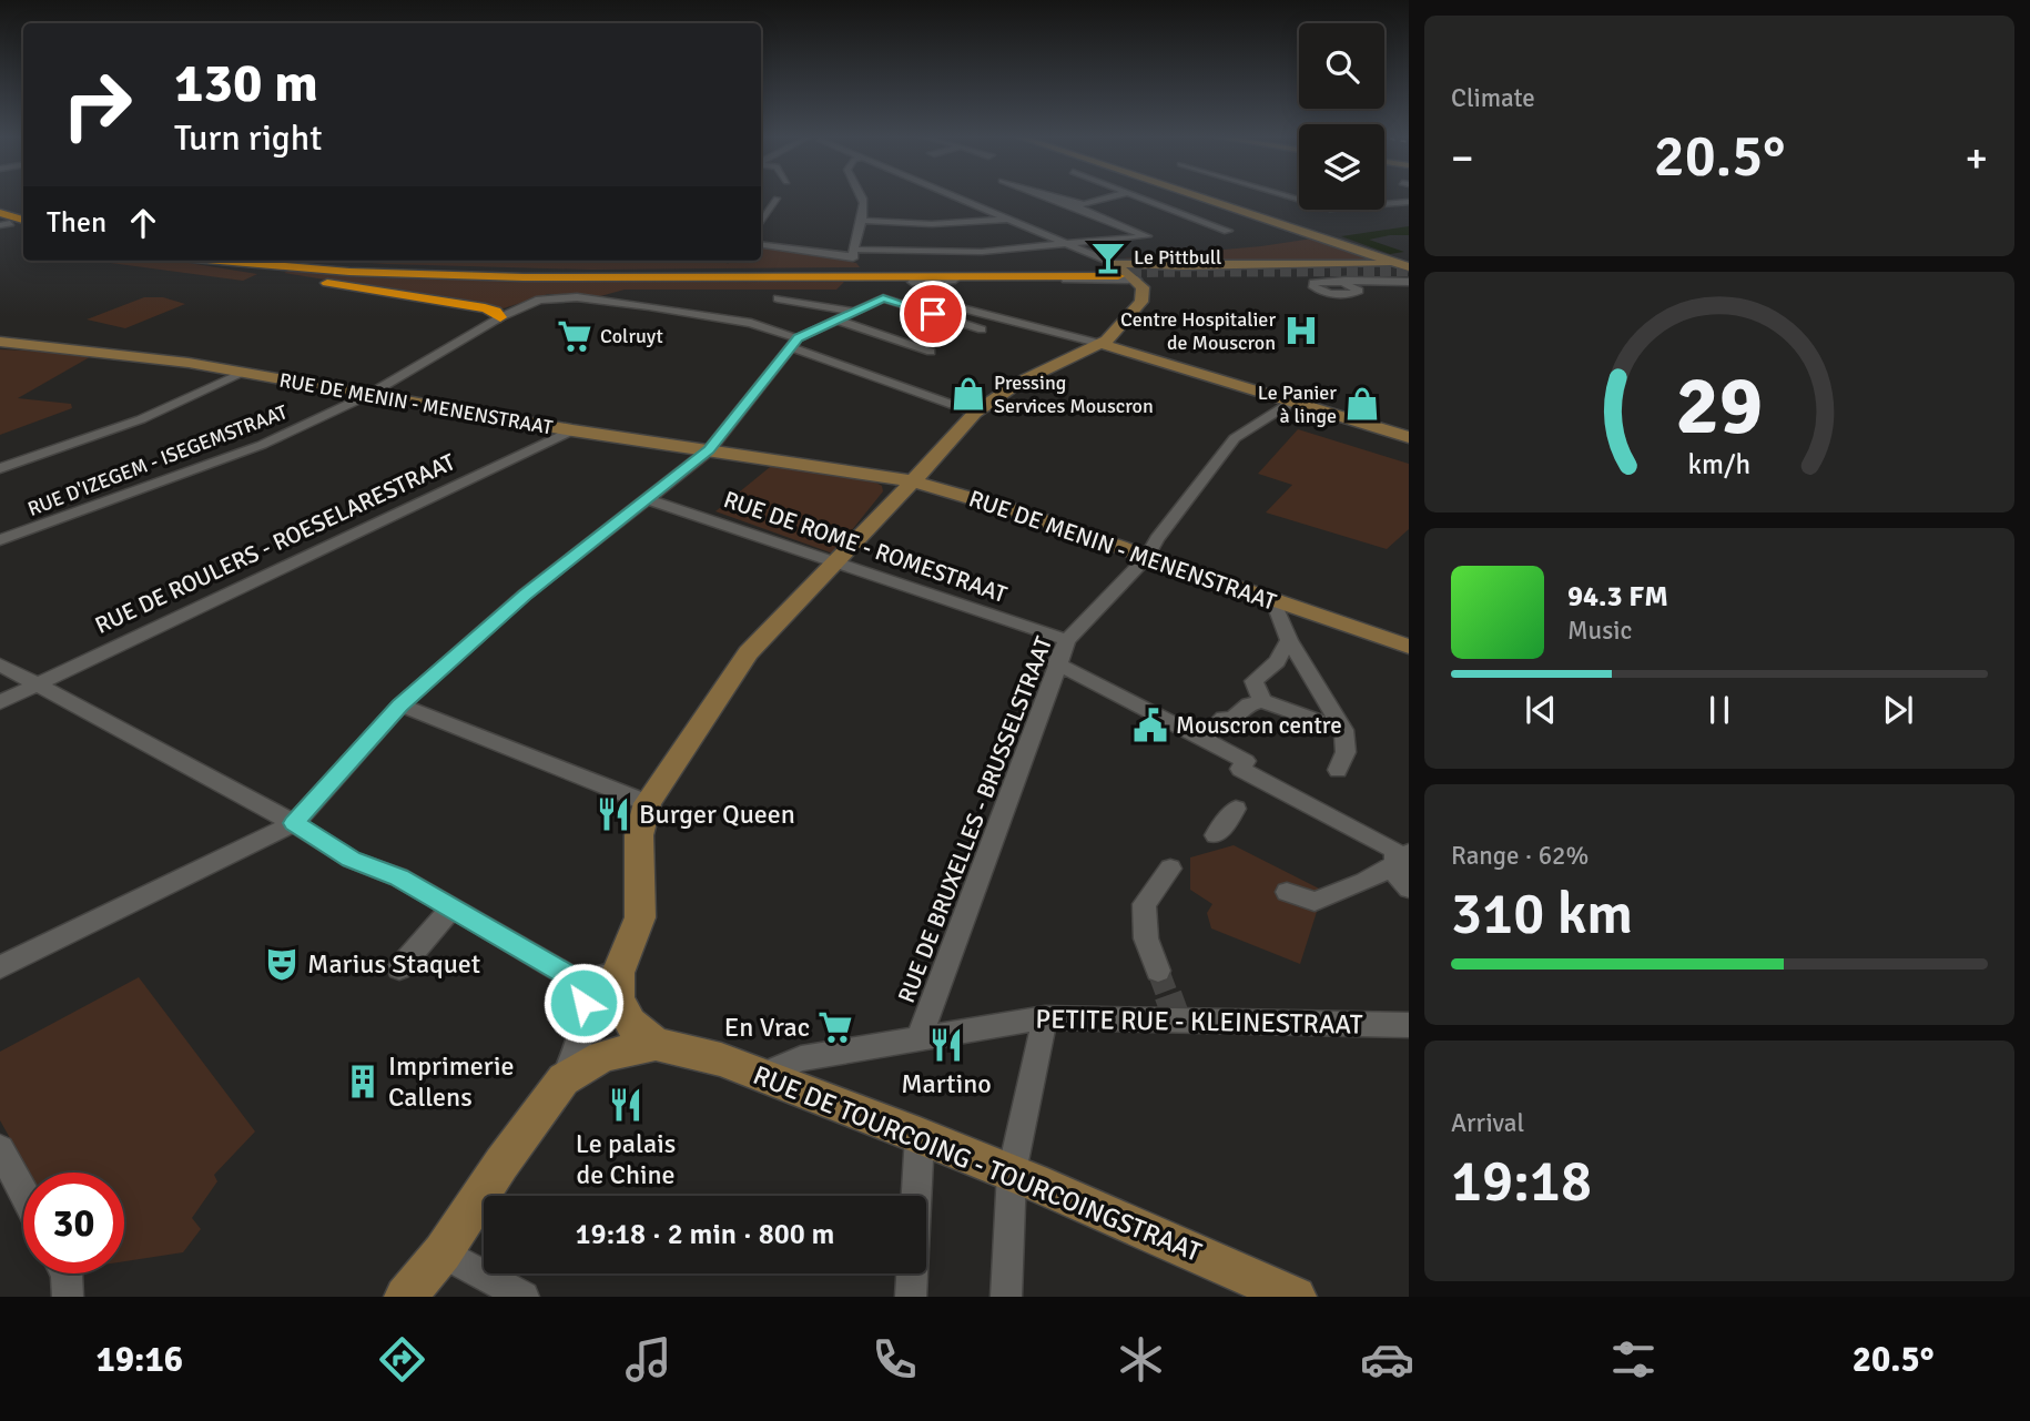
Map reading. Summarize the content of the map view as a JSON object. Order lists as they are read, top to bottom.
{
  "streets": {
    "street": [
      "RUE DE MENIN - MENENSTRAAT",
      "RUE D'IZEGEM - ISEGEMSTRAAT",
      "RUE DE ROULERS - ROESELARESTRAAT",
      "RUE DE ROME - ROMESTRAAT",
      "RUE DE BRUXELLES - BRUSSELSTRAAT",
      "PETITE RUE - KLEINESTRAAT",
      "RUE DE TOURCOING - TOURCOINGSTRAAT"
    ]
  },
  "crossings": [
    ["RUE DE MENIN - MENENSTRAAT", "RUE D'IZEGEM - ISEGEMSTRAAT"],
    ["RUE DE MENIN - MENENSTRAAT", "RUE DE ROULERS - ROESELARESTRAAT"],
    ["RUE DE MENIN - MENENSTRAAT", "RUE DE BRUXELLES - BRUSSELSTRAAT"],
    ["RUE DE ROME - ROMESTRAAT", "RUE DE BRUXELLES - BRUSSELSTRAAT"],
    ["RUE DE BRUXELLES - BRUSSELSTRAAT", "PETITE RUE - KLEINESTRAAT"],
    ["PETITE RUE - KLEINESTRAAT", "RUE DE TOURCOING - TOURCOINGSTRAAT"]
  ],
  "places": {
    "bar": ["Le Pittbull"],
    "hospital": ["Centre Hospitalier de Mouscron"],
    "supermarket": ["Colruyt", "En Vrac"],
    "shop": ["Pressing Services Mouscron", "Le Panier à linge"],
    "public building": ["Mouscron centre"],
    "restaurant": ["Burger Queen", "Martino", "Le palais de Chine"],
    "theatre": ["Marius Staquet"],
    "building": ["Imprimerie Callens"]
  },
  "page": {
    "tile": [
      "Climate",
      ["Range · 62%", "310 km"],
      ["Arrival", "19:18"]
    ],
    "turn": ["130 m", "Turn right"],
    "heat": ["−", "20.5°", "+"],
    "then": "Then",
    "song": ["94.3 FM", "Music"],
    "limit": "30",
    "trip": "19:18 · 2 min · 800 m",
    "tabs": ["19:16", "20.5°"],
    "gauge": ["29", "km/h"]
  }
}
